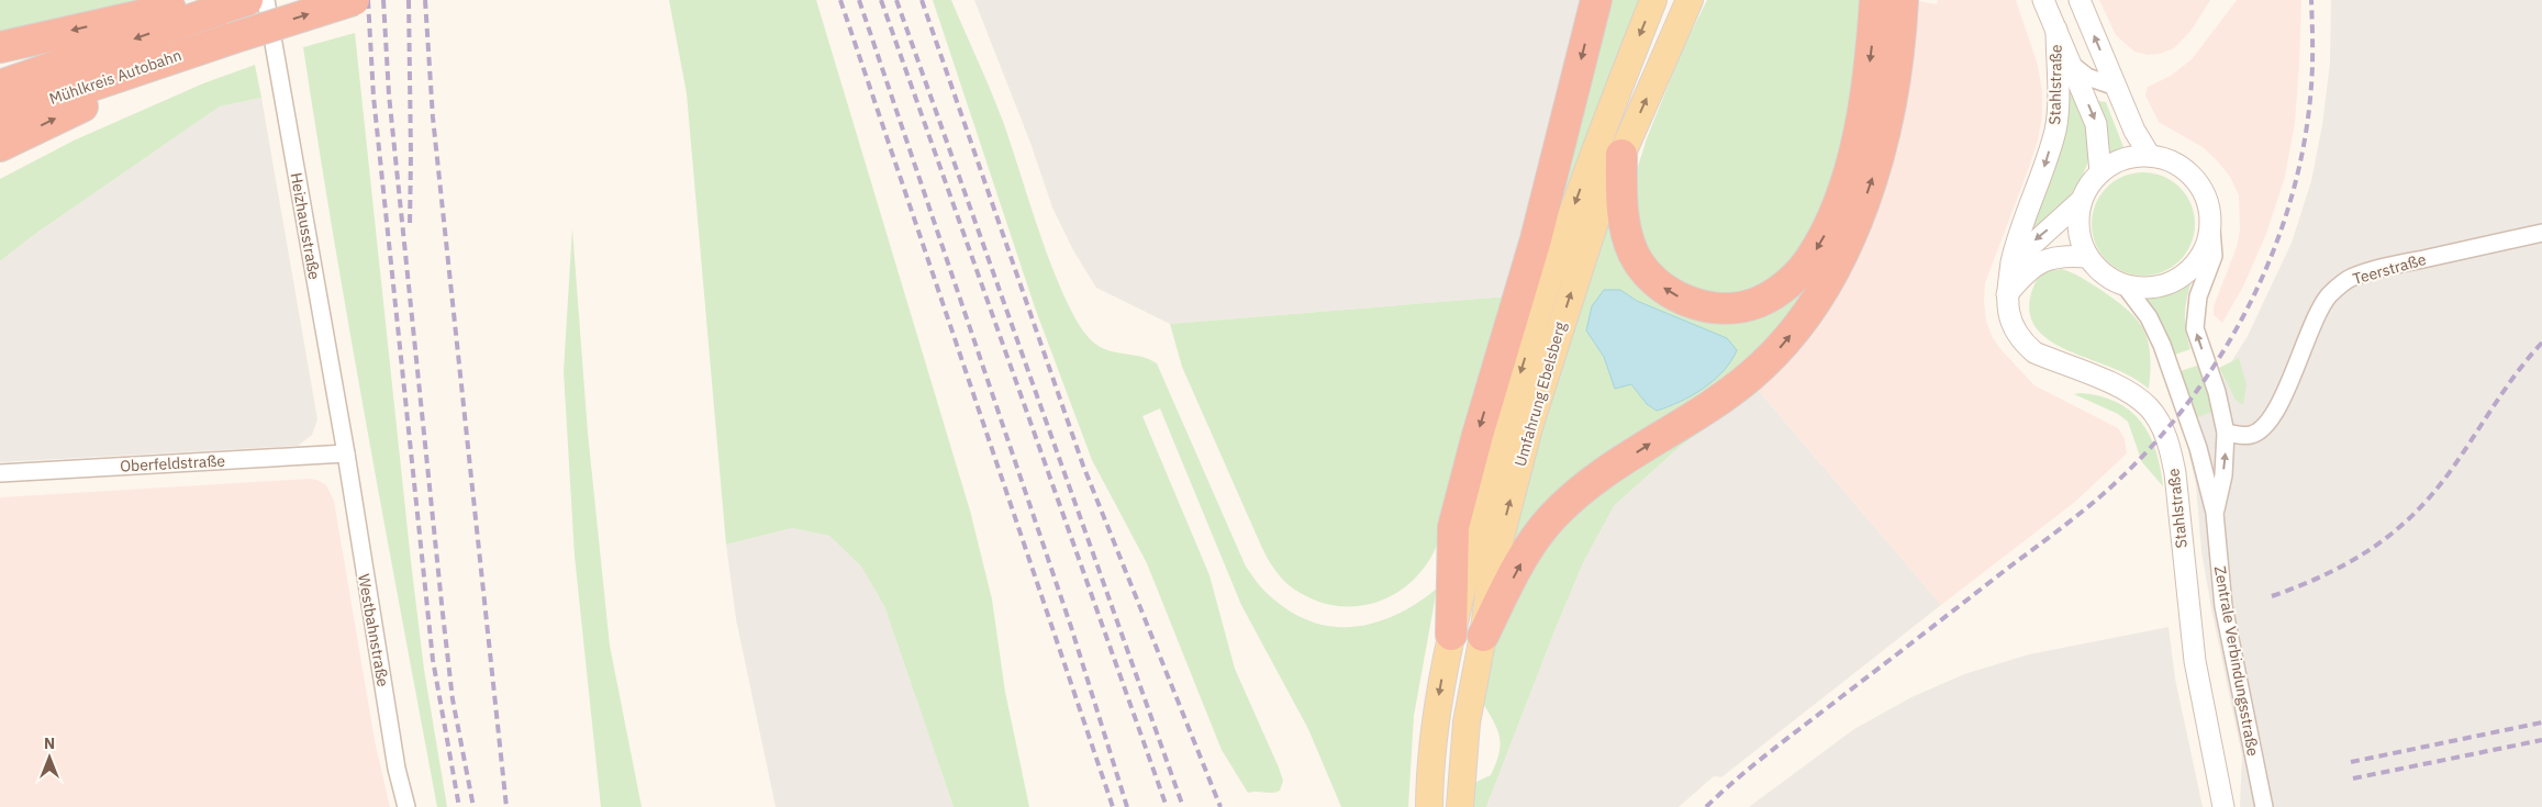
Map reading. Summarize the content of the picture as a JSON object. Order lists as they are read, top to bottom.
{
  "streets": {
    "highway": ["Mühlkreis Autobahn"],
    "main road": ["Umfahrung Ebelsberg"],
    "street": [
      "Stahlstraße",
      "Heizhausstraße",
      "Teerstraße",
      "Oberfeldstraße",
      "Westbahnstraße",
      "Zentrale Verbindungsstraße"
    ]
  },
  "crossings": [
    ["Heizhausstraße", "Oberfeldstraße"],
    ["Heizhausstraße", "Westbahnstraße"],
    ["Oberfeldstraße", "Westbahnstraße"]
  ],
  "north": "top"
}
